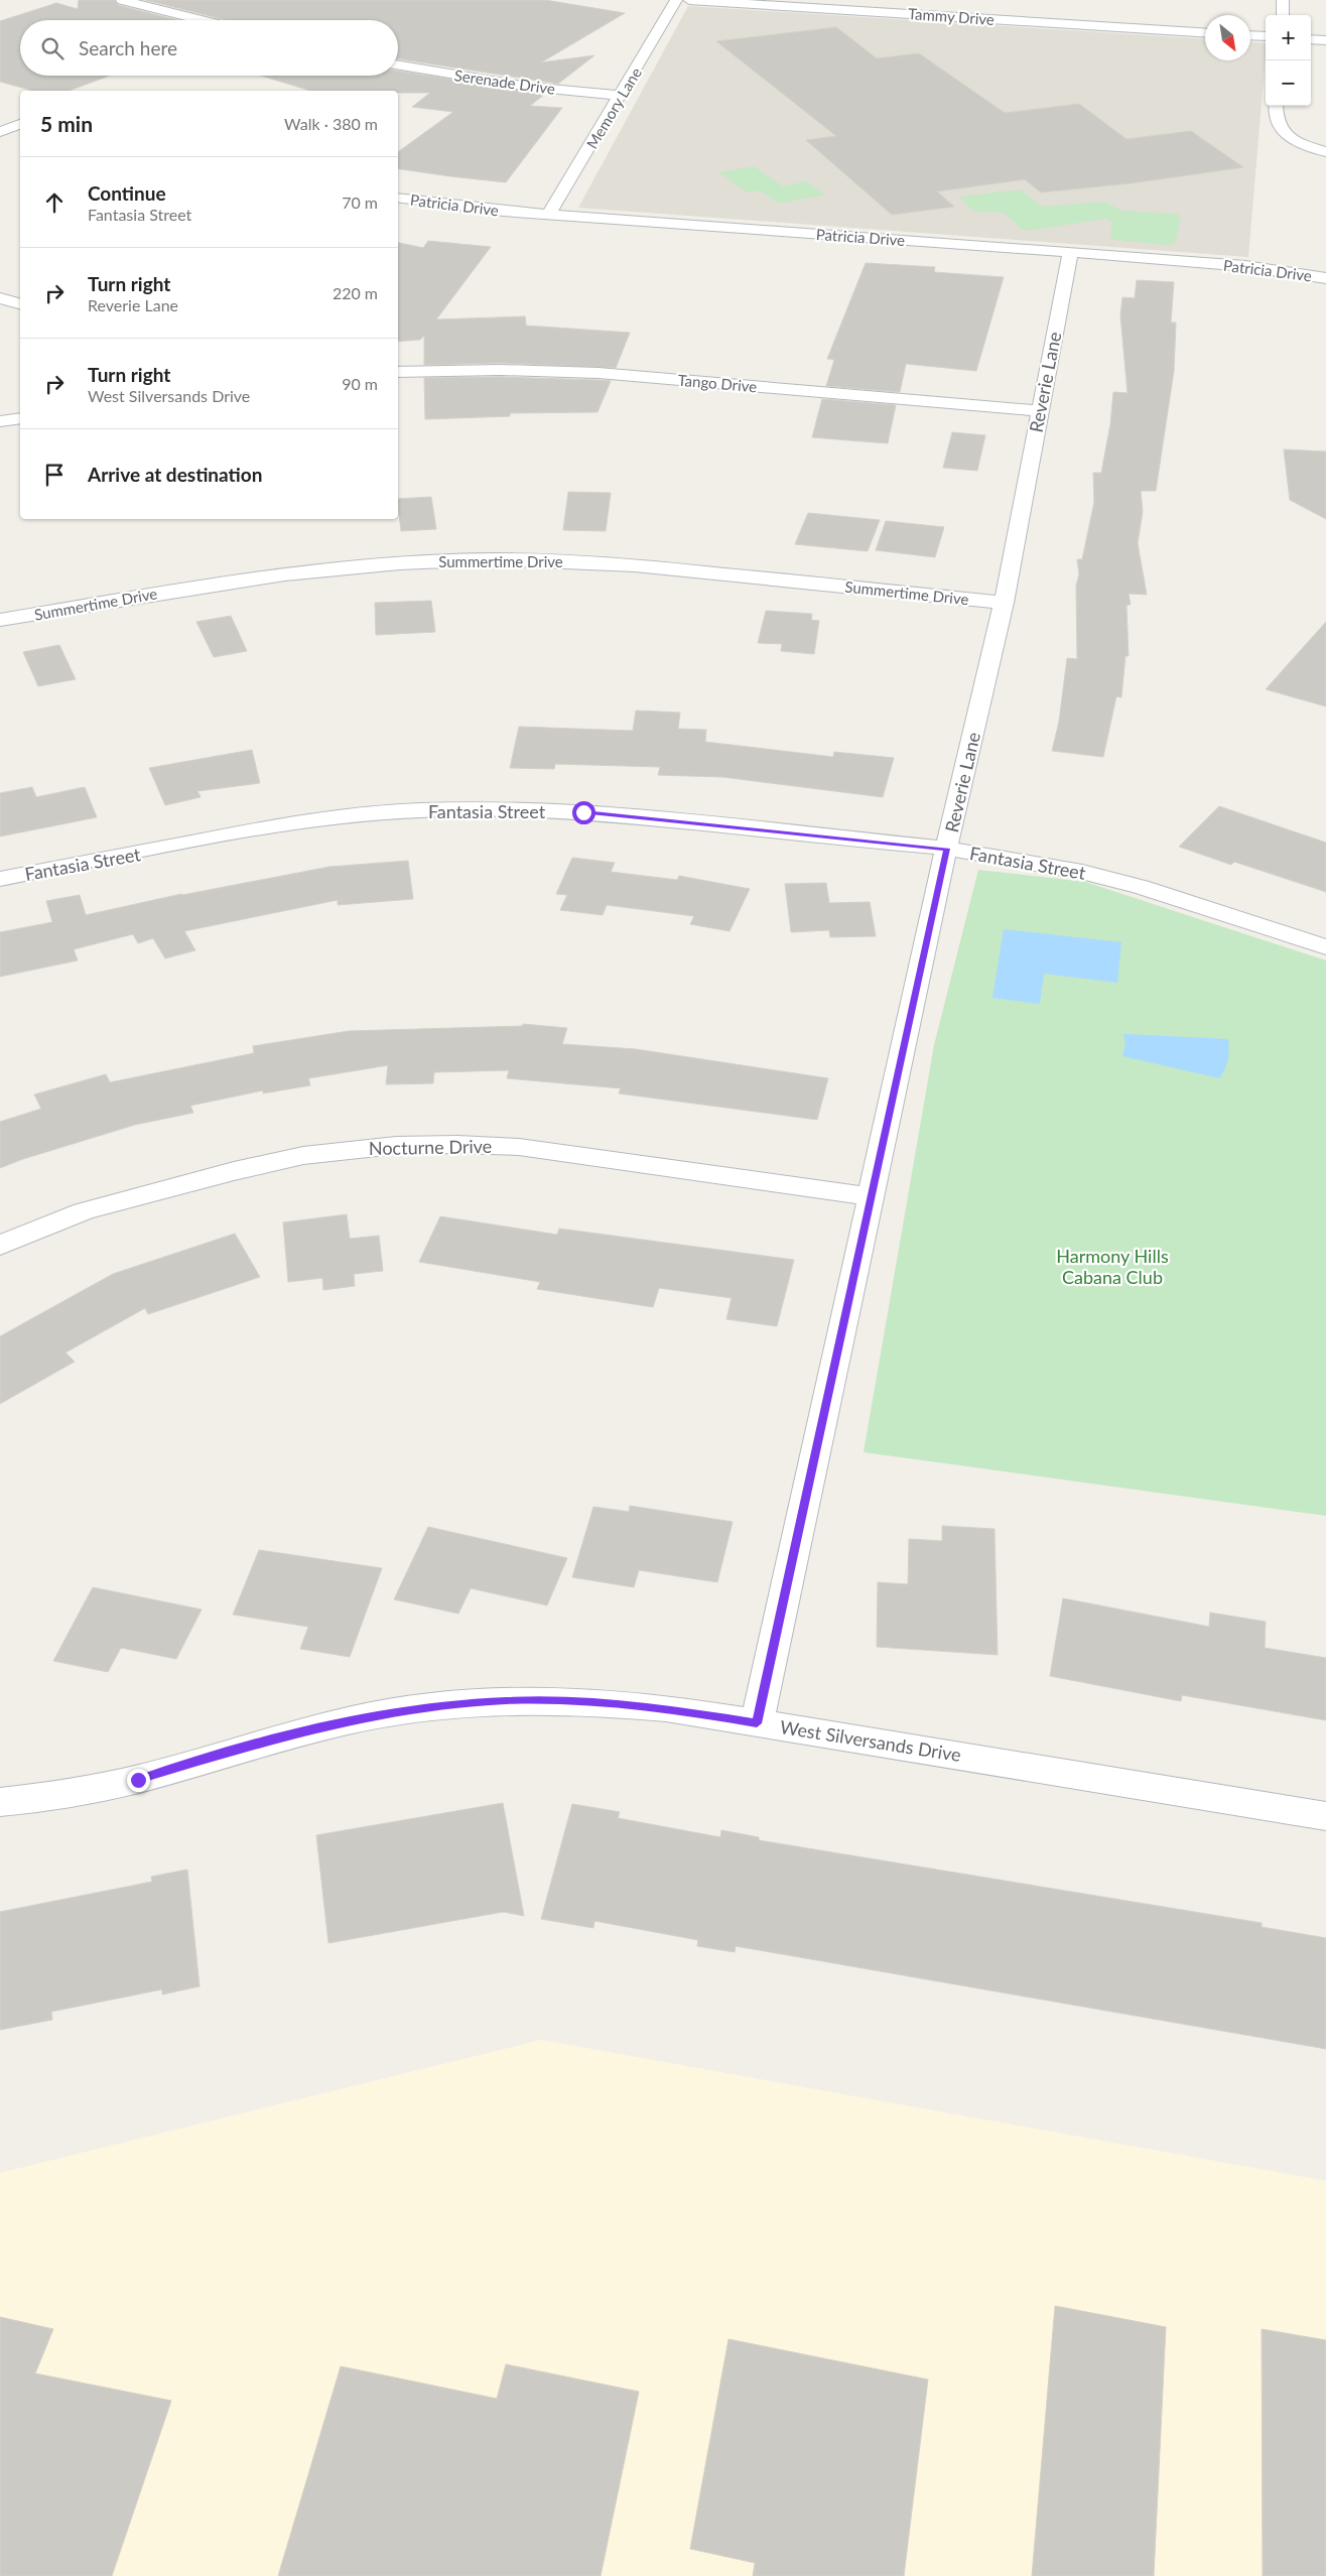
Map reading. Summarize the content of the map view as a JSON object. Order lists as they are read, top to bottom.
{
  "streets": {
    "street": [
      "Tammy Drive",
      "Serenade Drive",
      "Memory Lane",
      "Patricia Drive",
      "Reverie Lane",
      "Tango Drive",
      "Summertime Drive",
      "Fantasia Street",
      "Nocturne Drive",
      "West Silversands Drive"
    ]
  },
  "crossings": [
    ["Serenade Drive", "Memory Lane"],
    ["Memory Lane", "Patricia Drive"],
    ["Patricia Drive", "Reverie Lane"],
    ["Reverie Lane", "Tango Drive"],
    ["Reverie Lane", "Summertime Drive"],
    ["Reverie Lane", "Fantasia Street"],
    ["Reverie Lane", "Nocturne Drive"],
    ["Reverie Lane", "West Silversands Drive"]
  ],
  "parks": ["Harmony Hills Cabana Club"],
  "north": "bottom right",
  "page": {
    "map_buttons": ["+", "−"],
    "search": "Search here",
    "heading": ["5 min", "Walk · 380 m"],
    "list": [
      ["Continue", "Fantasia Street", "70 m"],
      ["Turn right", "Reverie Lane", "220 m"],
      ["Turn right", "West Silversands Drive", "90 m"],
      "Arrive at destination"
    ]
  }
}
